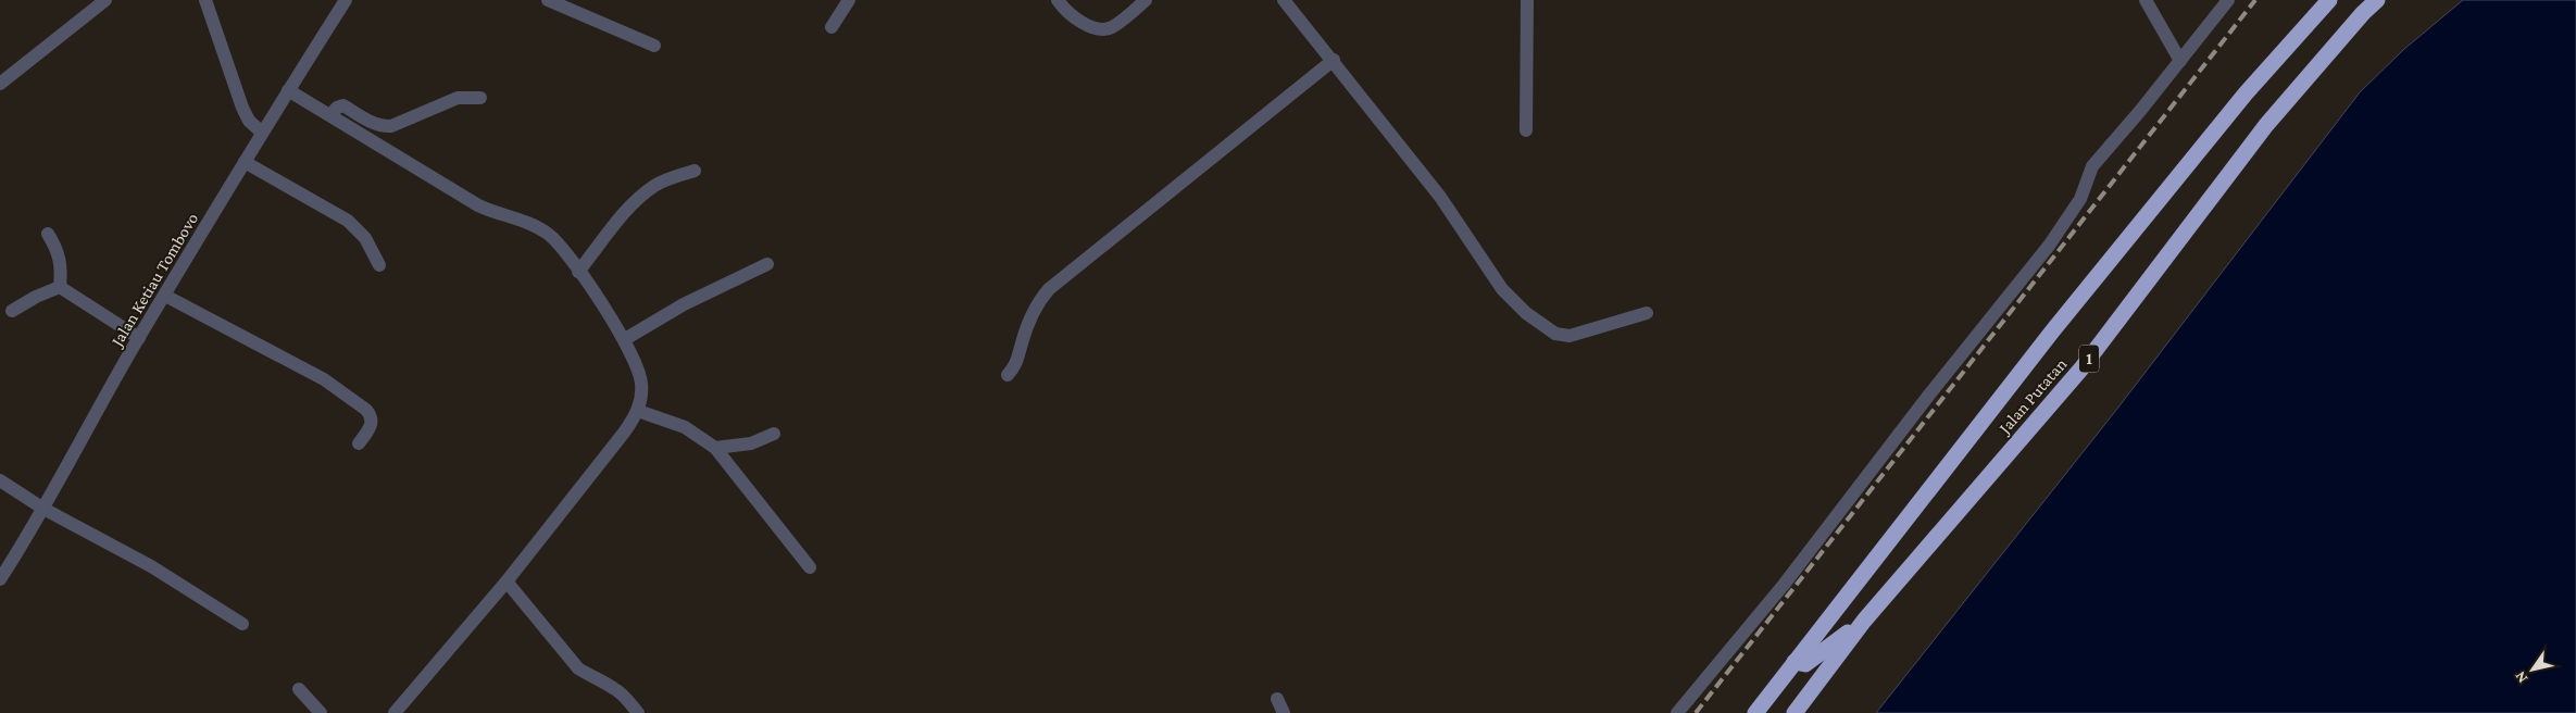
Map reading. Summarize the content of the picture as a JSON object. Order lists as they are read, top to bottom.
{
  "streets": {
    "highway": ["1", "Jalan Putatan"],
    "street": ["Jalan Ketiau Tombovo"]
  },
  "north": "bottom left"
}
